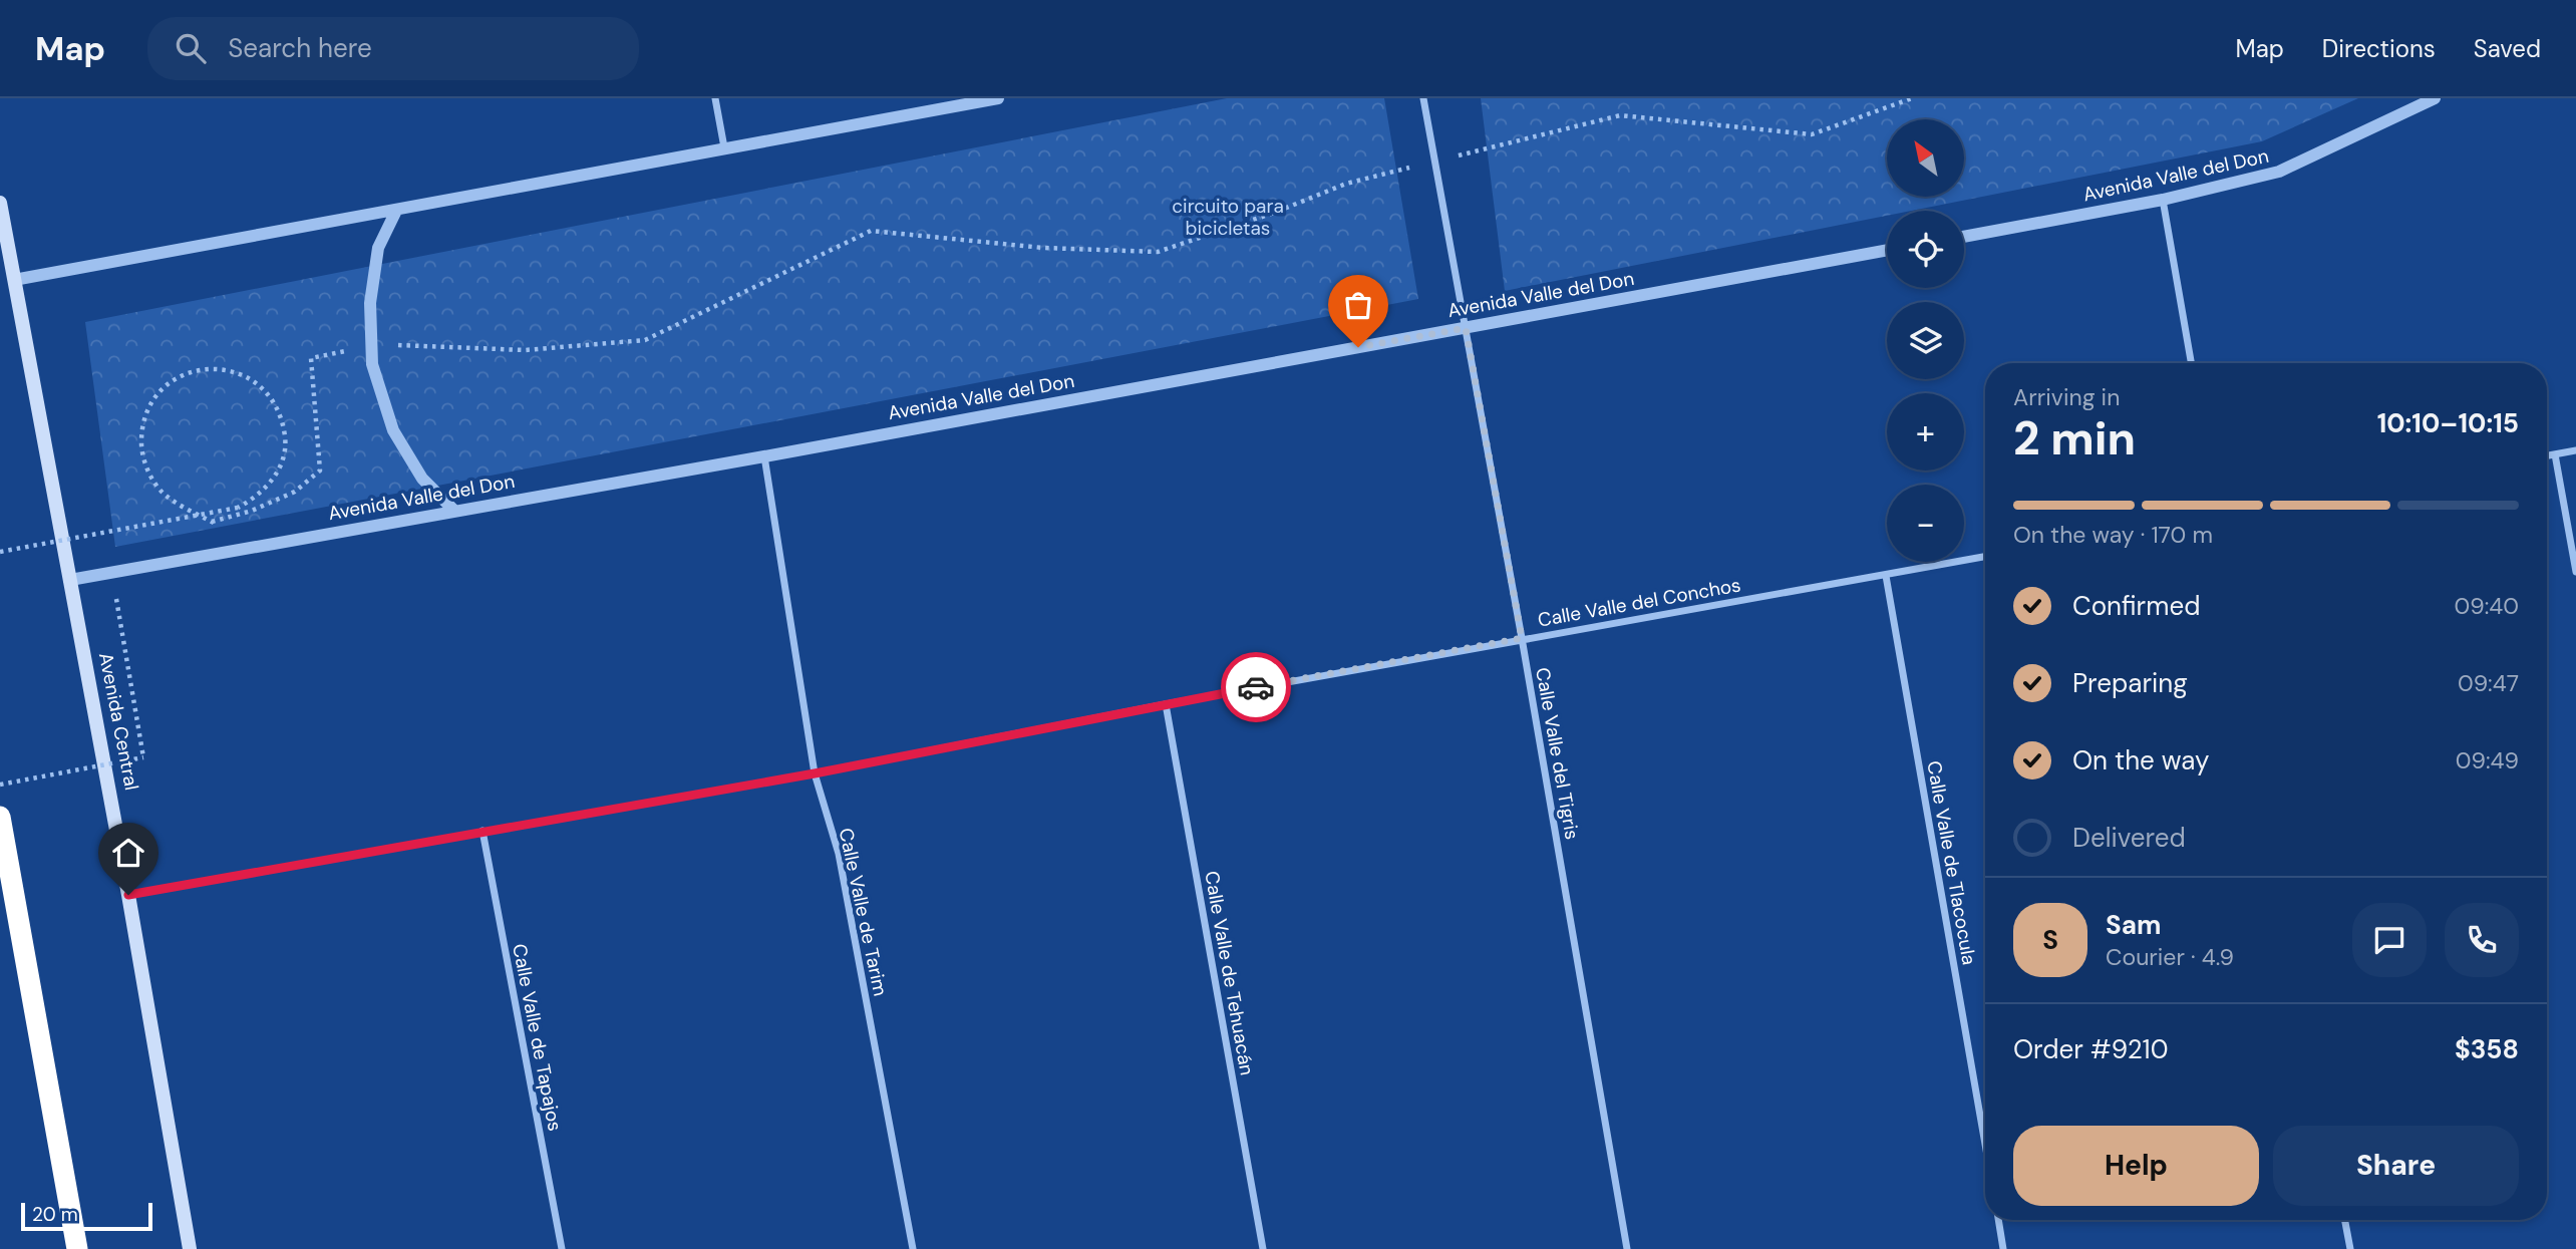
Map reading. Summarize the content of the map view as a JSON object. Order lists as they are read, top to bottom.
{
  "streets": {
    "main road": ["Avenida Central"],
    "street": [
      "Avenida Valle del Don",
      "Calle Valle del Conchos",
      "Calle Valle del Tigris",
      "Calle Valle de Tlacocula",
      "Calle Valle de Tarim",
      "Calle Valle de Tehuacán",
      "Calle Valle de Tapajos"
    ]
  },
  "crossings": [
    ["Avenida Valle del Don", "Avenida Central"],
    ["Avenida Valle del Don", "Calle Valle del Tigris"],
    ["Avenida Valle del Don", "Calle Valle de Tarim"],
    ["Calle Valle del Conchos", "Avenida Central"],
    ["Calle Valle del Conchos", "Calle Valle del Tigris"],
    ["Calle Valle del Conchos", "Calle Valle de Tlacocula"],
    ["Calle Valle del Conchos", "Calle Valle de Tarim"],
    ["Calle Valle del Conchos", "Calle Valle de Tehuacán"],
    ["Calle Valle del Conchos", "Calle Valle de Tapajos"]
  ],
  "parks": ["circuito para bicicletas"],
  "scale_bar": "20 m",
  "north": "top left",
  "page": {
    "header": "Map",
    "search": "Search here",
    "nav": ["Map", "Directions", "Saved"],
    "map_buttons": ["+", "−"],
    "heading": ["2 min", "Arriving in", "10:10–10:15"],
    "panel": [
      "Sam",
      "Courier · 4.9",
      "Order #9210",
      "$358"
    ],
    "bar": "On the way · 170 m",
    "list": [
      ["Confirmed", "09:40"],
      ["Preparing", "09:47"],
      ["On the way", "09:49"],
      "Delivered"
    ],
    "round": "S",
    "buttons": ["Help", "Share"],
    "scale": "20 m"
  }
}
